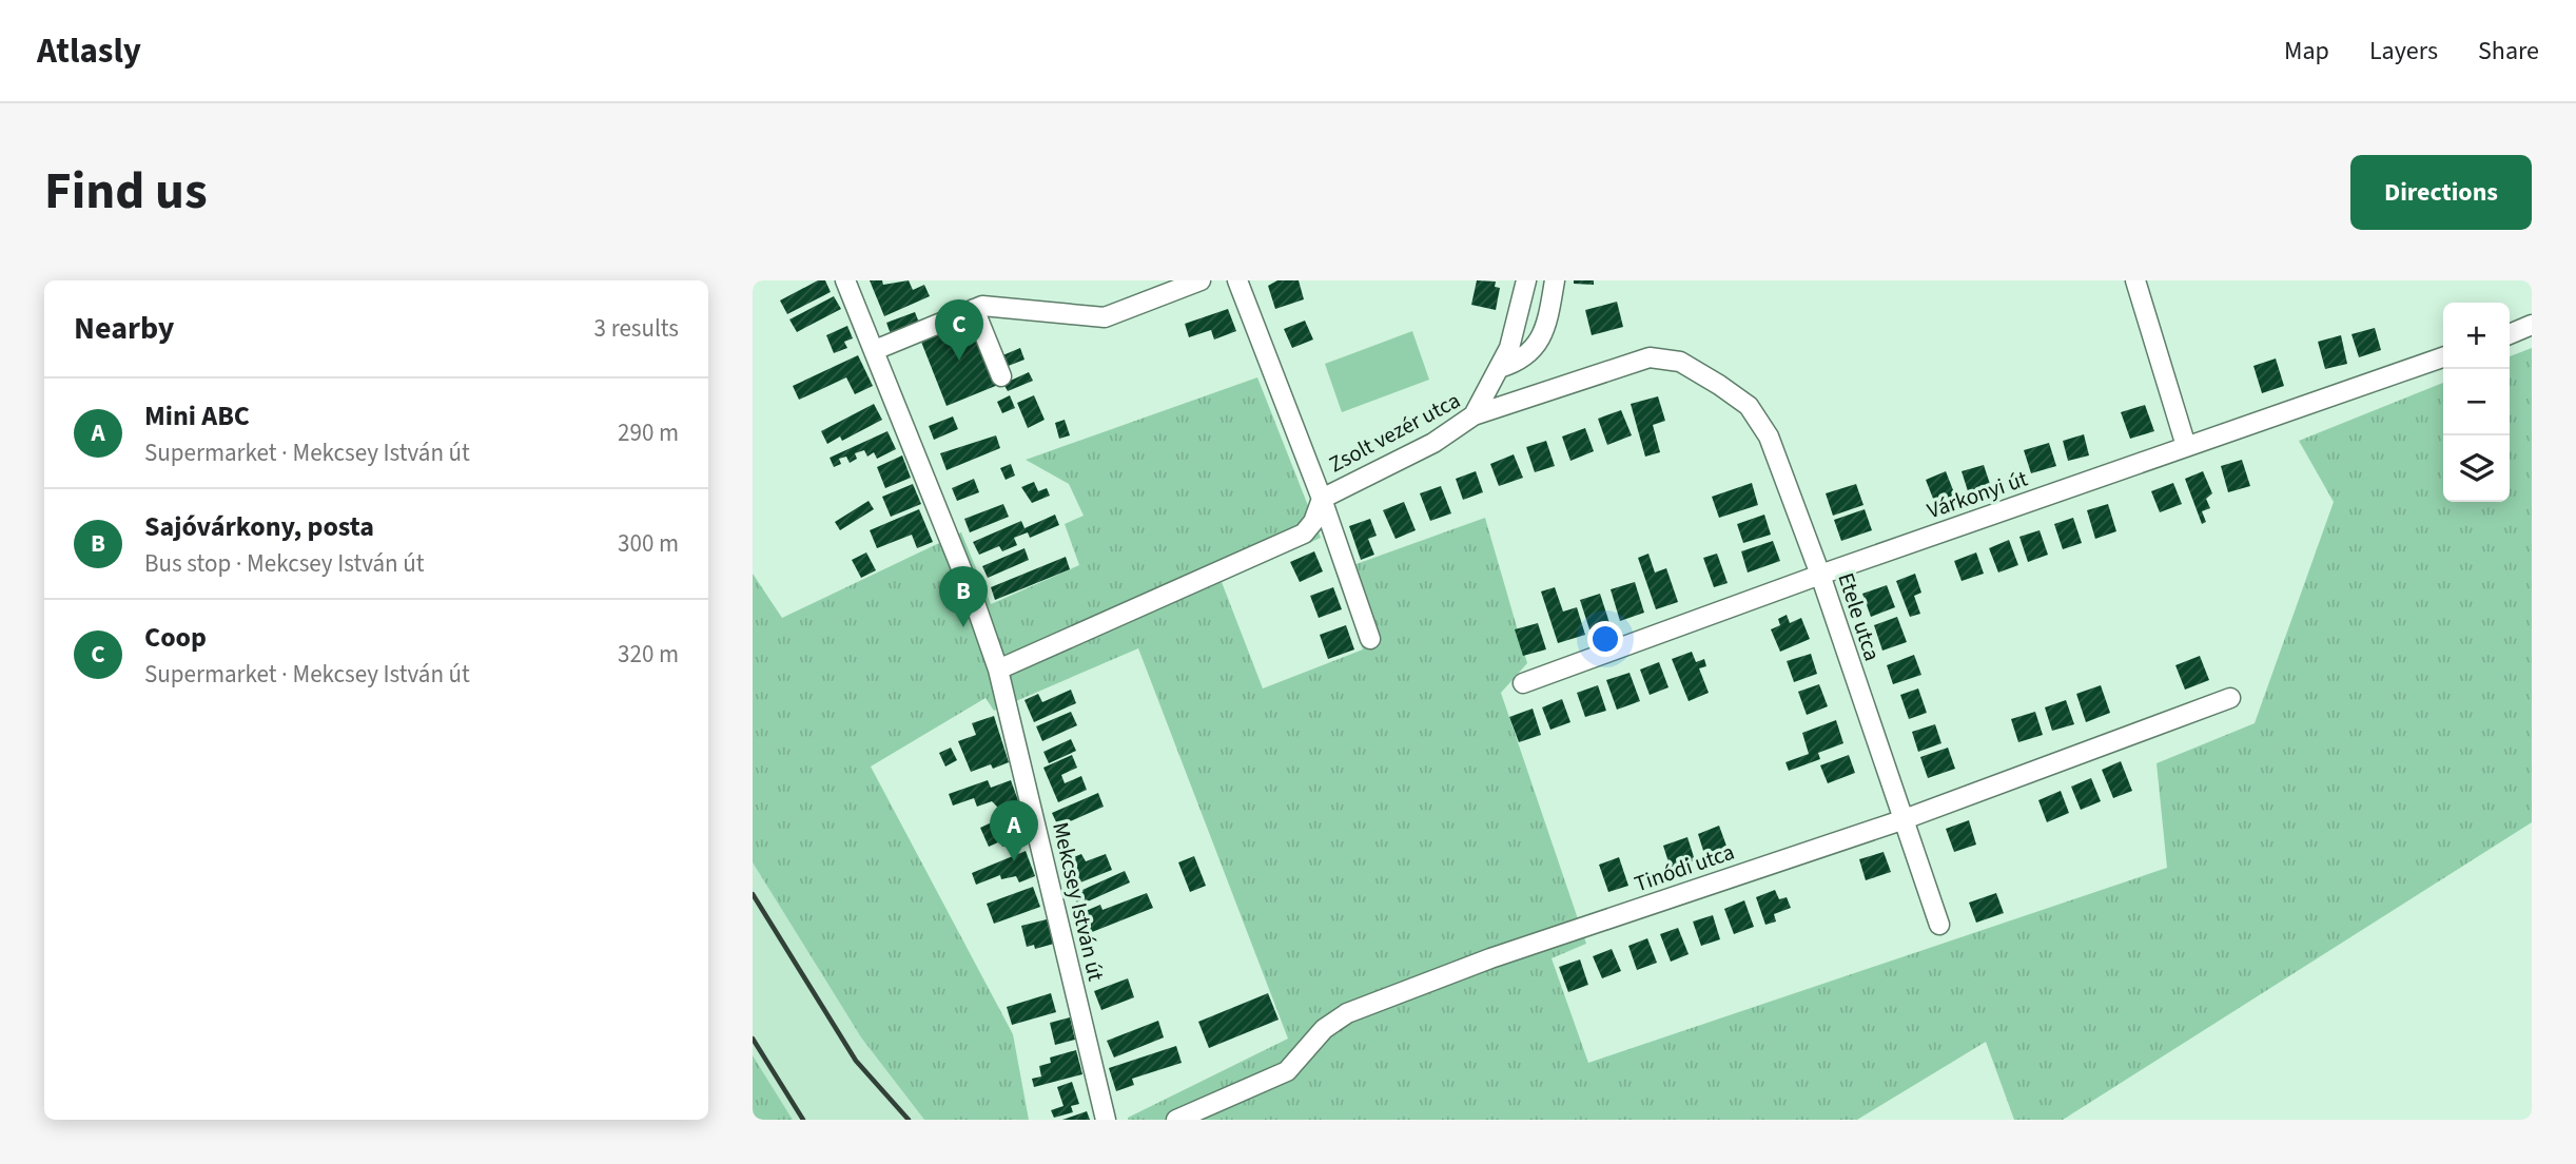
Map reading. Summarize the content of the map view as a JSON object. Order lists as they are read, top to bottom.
{
  "streets": {
    "street": [
      "Zsolt vezér utca",
      "Várkonyi út",
      "Etele utca",
      "Tinódi utca",
      "Mekcsey István út"
    ]
  },
  "crossings": [
    ["Zsolt vezér utca", "Etele utca"],
    ["Zsolt vezér utca", "Mekcsey István út"],
    ["Várkonyi út", "Etele utca"],
    ["Etele utca", "Tinódi utca"]
  ],
  "page": {
    "header": "Atlasly",
    "nav": ["Map", "Layers", "Share"],
    "title": "Find us",
    "buttons": "Directions",
    "heading": ["Nearby", "3 results"],
    "pins": ["C", "B", "A"],
    "map_buttons": ["+", "−"],
    "list": [
      {
        "mark": "A",
        "name": "Mini ABC",
        "note": "Supermarket · Mekcsey István út",
        "value": "290 m"
      },
      {
        "mark": "B",
        "name": "Sajóvárkony, posta",
        "note": "Bus stop · Mekcsey István út",
        "value": "300 m"
      },
      {
        "mark": "C",
        "name": "Coop",
        "note": "Supermarket · Mekcsey István út",
        "value": "320 m"
      }
    ]
  }
}
